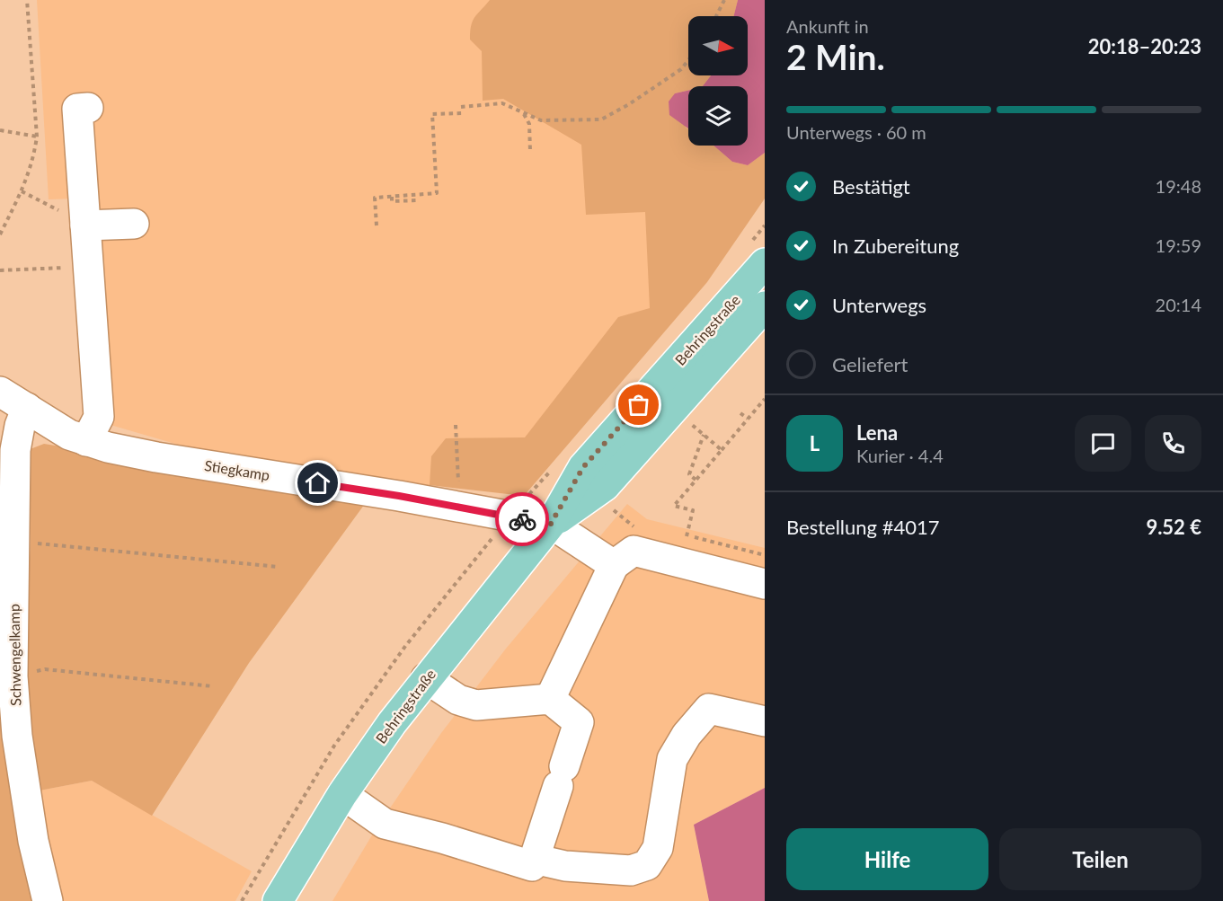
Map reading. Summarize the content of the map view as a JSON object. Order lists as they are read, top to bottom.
{
  "streets": {
    "main road": ["Behringstraße"],
    "street": ["Stiegkamp", "Schwengelkamp"]
  },
  "crossings": [
    ["Behringstraße", "Stiegkamp"],
    ["Stiegkamp", "Schwengelkamp"]
  ],
  "north": "right",
  "page": {
    "heading": ["2 Min.", "Ankunft in", "20:18–20:23"],
    "panel": [
      "Lena",
      "Kurier · 4.4",
      "Bestellung #4017",
      "9.52 €"
    ],
    "bar": "Unterwegs · 60 m",
    "list": [
      ["Bestätigt", "19:48"],
      ["In Zubereitung", "19:59"],
      ["Unterwegs", "20:14"],
      "Geliefert"
    ],
    "round": "L",
    "buttons": ["Hilfe", "Teilen"]
  }
}
